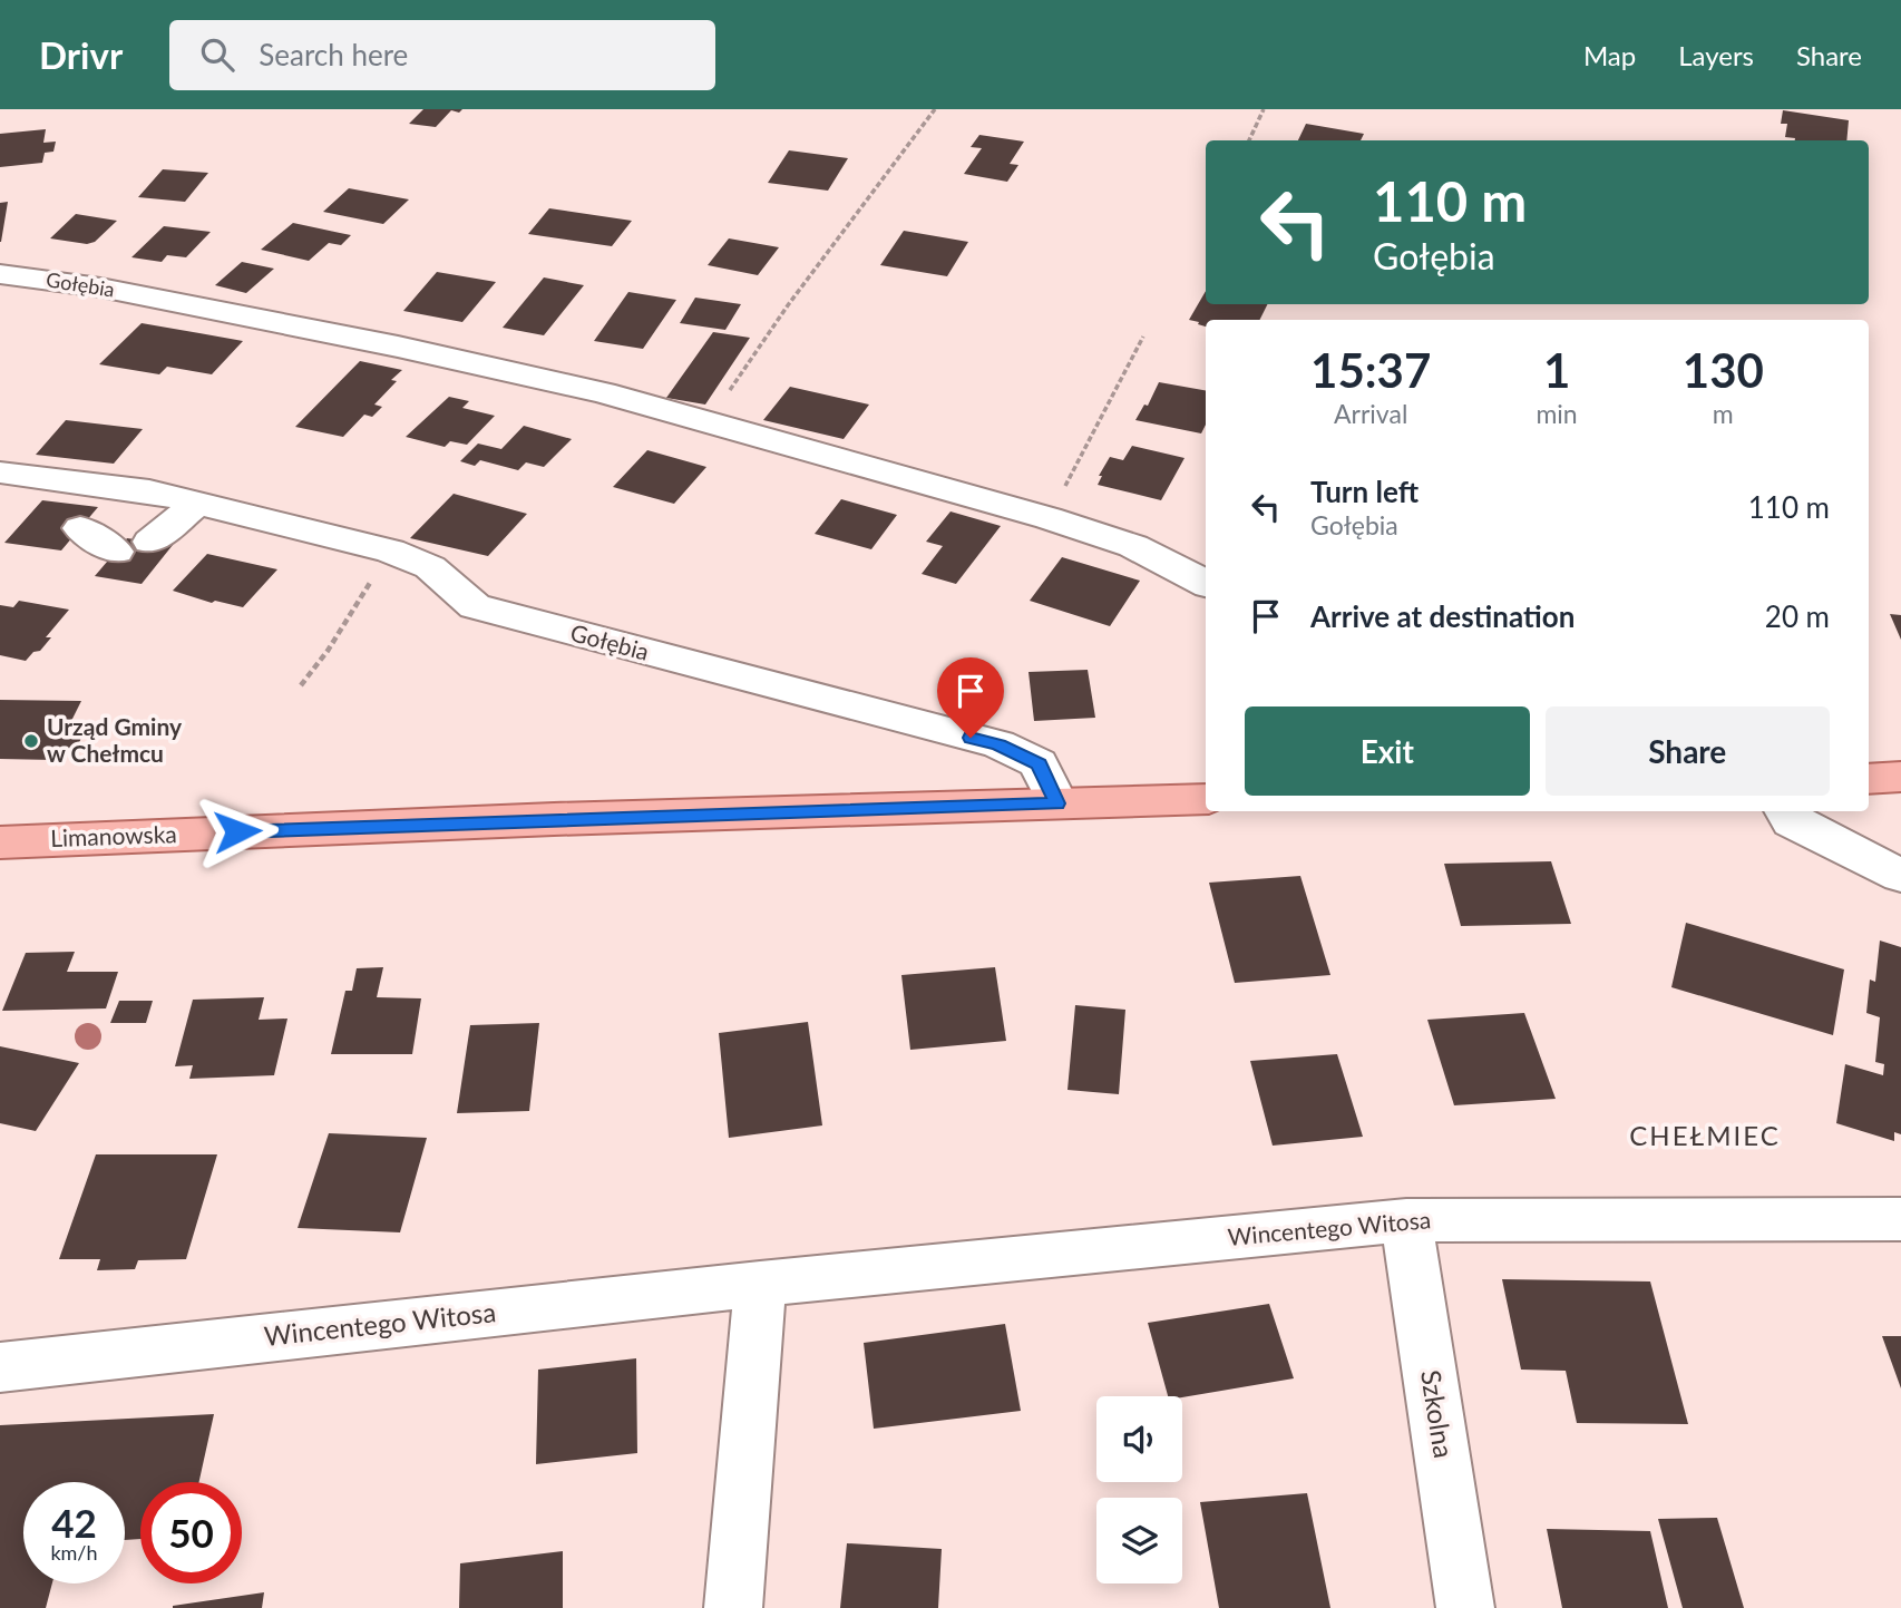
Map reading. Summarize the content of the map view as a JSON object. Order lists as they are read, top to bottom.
{
  "streets": {
    "main road": ["Limanowska"],
    "street": ["Gołębia", "Wincentego Witosa", "Szkolna"]
  },
  "crossings": [
    ["Gołębia", "Limanowska"],
    ["Wincentego Witosa", "Szkolna"]
  ],
  "districts": ["CHEŁMIEC"],
  "places": ["Urząd Gminy w Chełmcu"],
  "page": {
    "header": "Drivr",
    "search": "Search here",
    "nav": ["Map", "Layers", "Share"],
    "turn": ["110 m", "Gołębia"],
    "eta": [
      "15:37",
      "Arrival",
      "1",
      "min",
      "130",
      "m"
    ],
    "list": [
      {
        "name": "Turn left",
        "note": "Gołębia",
        "value": "110 m"
      },
      {
        "name": "Arrive at destination",
        "value": "20 m"
      }
    ],
    "buttons": ["Exit", "Share"],
    "speed": "42 km/h",
    "limit": "50"
  }
}
